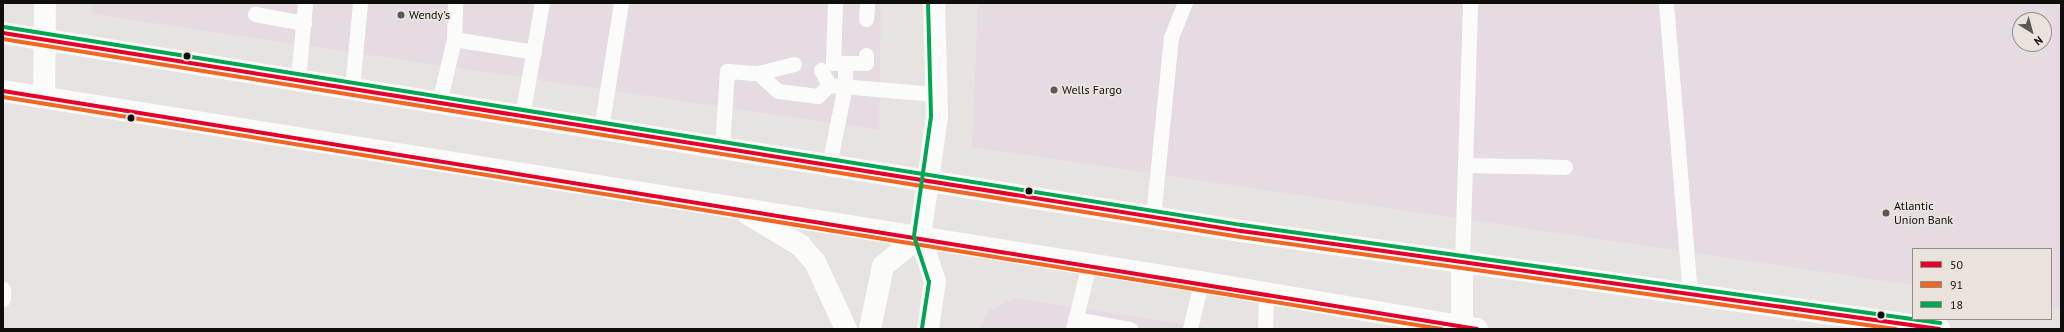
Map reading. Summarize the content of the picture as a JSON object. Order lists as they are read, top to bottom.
{
  "places": ["Wendy's", "Wells Fargo", "Atlantic Union Bank"],
  "lines": ["transit line 18", "transit line 50", "transit line 91"],
  "legend": ["50", "91", "18"],
  "north": "bottom right"
}
